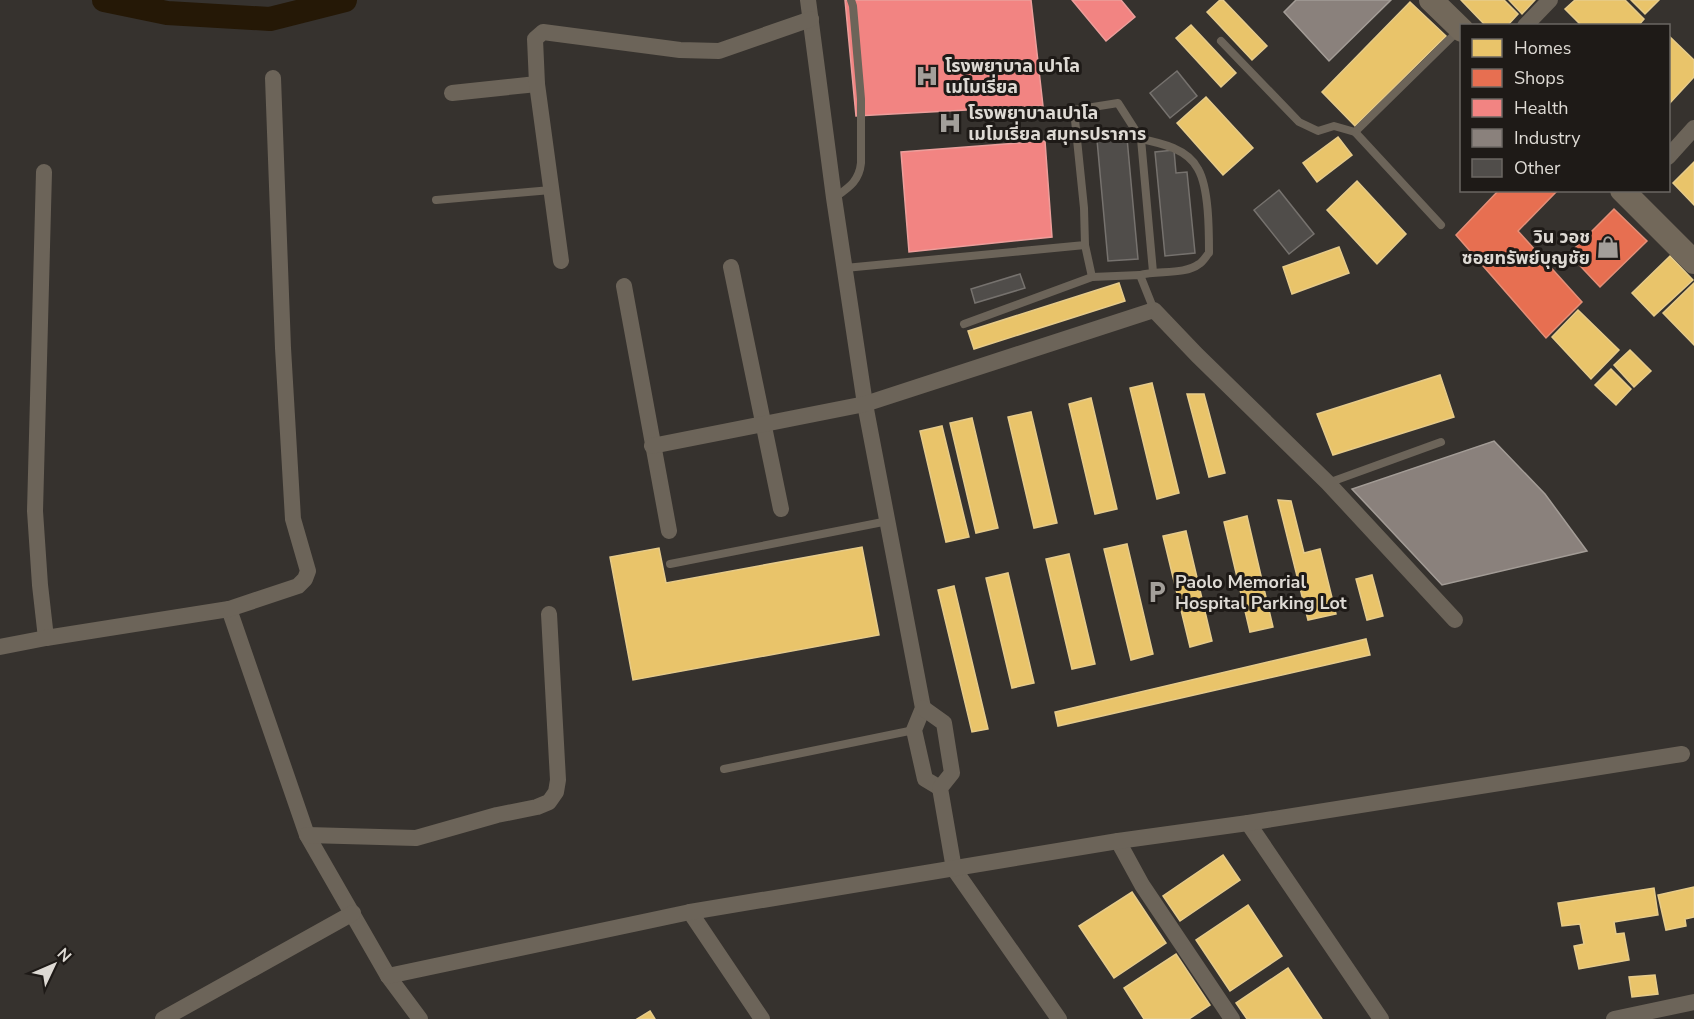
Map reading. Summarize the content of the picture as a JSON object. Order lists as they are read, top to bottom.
{
  "places": {
    "hospital": ["โรงพยาบาล เปาโล เมโมเรี่ยล", "โรงพยาบาลเปาโล เมโมเรี่ยล สมุทรปราการ"],
    "shop": ["วิน วอช ซอยทรัพย์บุญชัย"],
    "parking": ["Paolo Memorial Hospital Parking Lot"]
  },
  "legend": [
    "Homes",
    "Shops",
    "Health",
    "Industry",
    "Other"
  ],
  "north": "top right"
}
